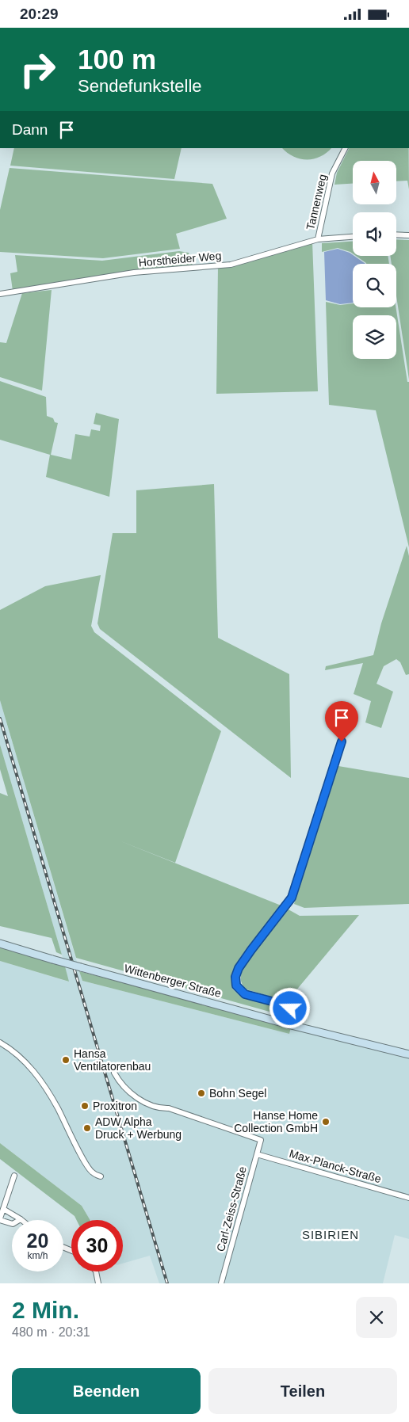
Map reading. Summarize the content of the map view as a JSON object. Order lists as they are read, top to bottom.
{
  "streets": {
    "main road": ["Wittenberger Straße"],
    "street": [
      "Tannenweg",
      "Horstheider Weg",
      "Max-Planck-Straße",
      "Carl-Zeiss-Straße"
    ]
  },
  "crossings": [
    ["Tannenweg", "Horstheider Weg"],
    ["Max-Planck-Straße", "Carl-Zeiss-Straße"]
  ],
  "districts": ["SIBIRIEN"],
  "places": [
    "Hansa Ventilatorenbau",
    "Bohn Segel",
    "Proxitron",
    "Hanse Home Collection GmbH",
    "ADW Alpha Druck + Werbung"
  ],
  "north": "top",
  "page": {
    "status": "20:29",
    "turn": ["100 m", "Sendefunkstelle"],
    "then": "Dann",
    "speed": "20 km/h",
    "limit": "30",
    "heading": ["2 Min.", "480 m · 20:31"],
    "buttons": ["Beenden", "Teilen"]
  }
}
